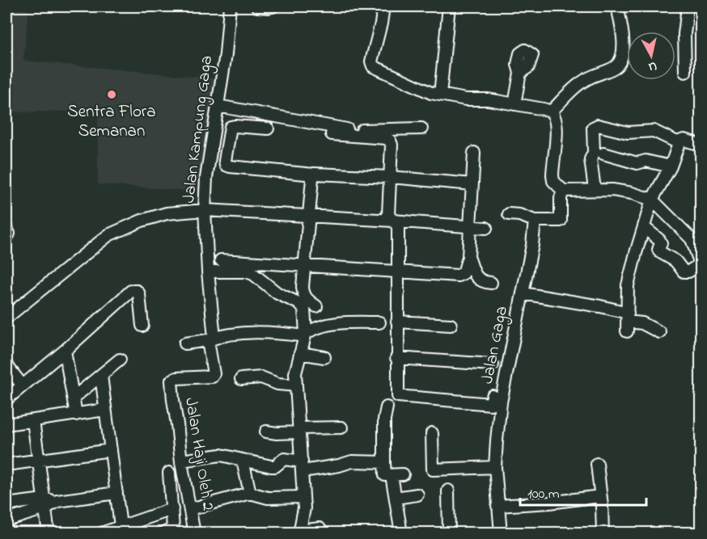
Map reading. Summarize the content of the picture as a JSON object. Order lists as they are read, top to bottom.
{
  "streets": {
    "street": ["Jalan Kampung Gaga", "Jalan Gaga", "Jalan Haji Oleh 2"]
  },
  "crossings": [
    ["Jalan Kampung Gaga", "Jalan Haji Oleh 2"]
  ],
  "places": ["Sentra Flora Semanan"],
  "scale_bar": "100 m",
  "north": "bottom"
}
